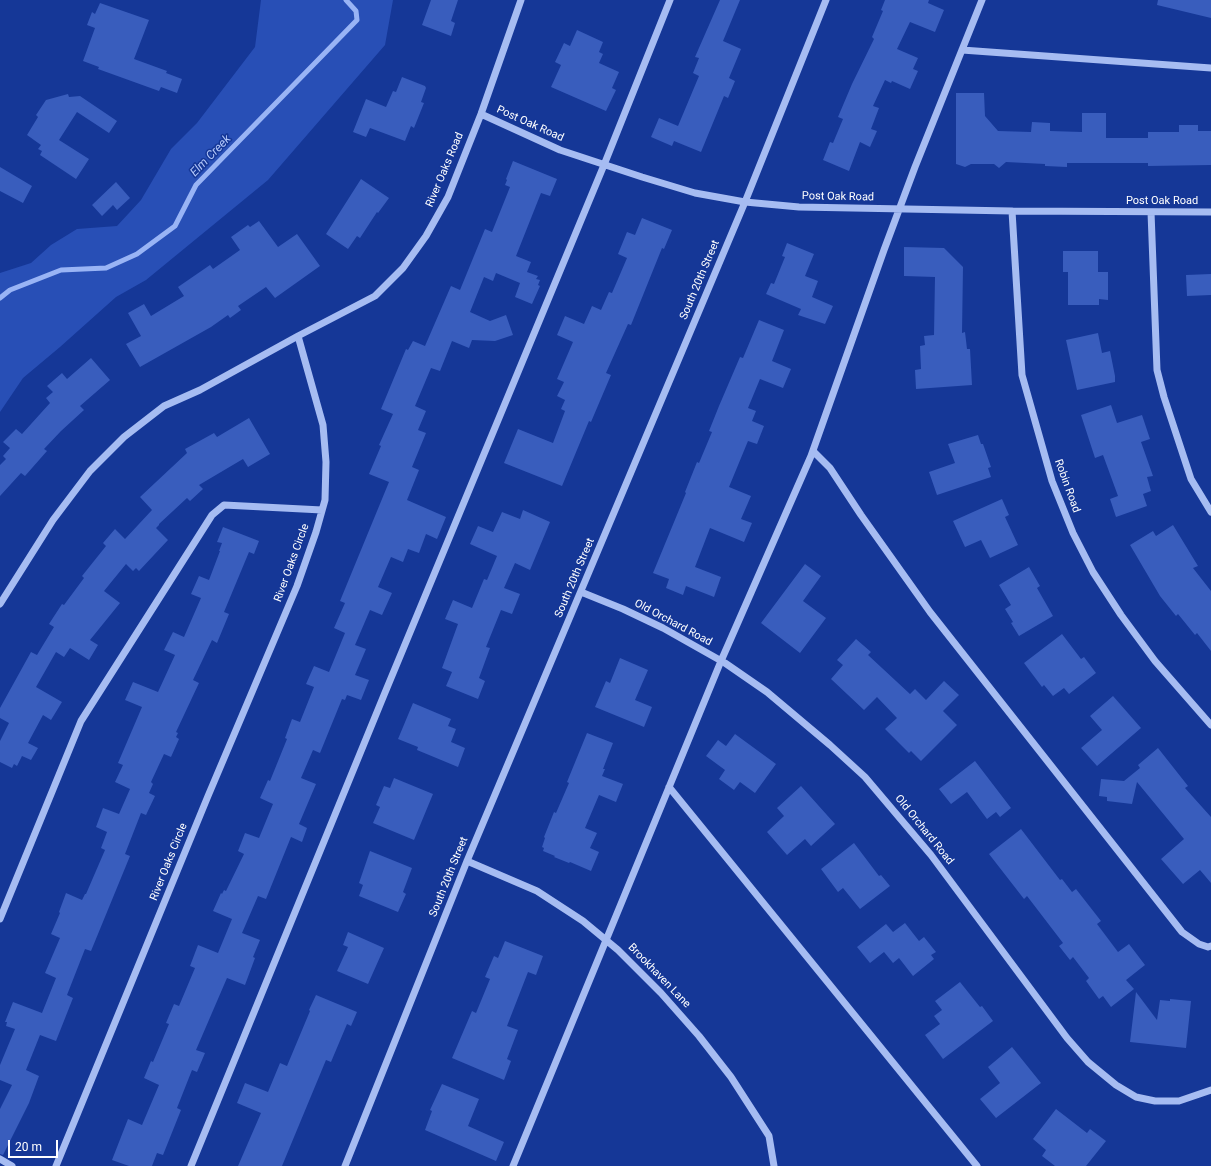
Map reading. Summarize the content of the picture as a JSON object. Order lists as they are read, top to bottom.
{
  "streets": {
    "street": [
      "Post Oak Road",
      "River Oaks Road",
      "South 20th Street",
      "Robin Road",
      "River Oaks Circle",
      "Old Orchard Road",
      "Brookhaven Lane"
    ]
  },
  "crossings": [
    ["Post Oak Road", "River Oaks Road"],
    ["Post Oak Road", "South 20th Street"],
    ["Post Oak Road", "Robin Road"],
    ["River Oaks Road", "River Oaks Circle"],
    ["South 20th Street", "Old Orchard Road"],
    ["South 20th Street", "Brookhaven Lane"]
  ],
  "water": ["Elm Creek"],
  "scale_bar": "20 m"
}
